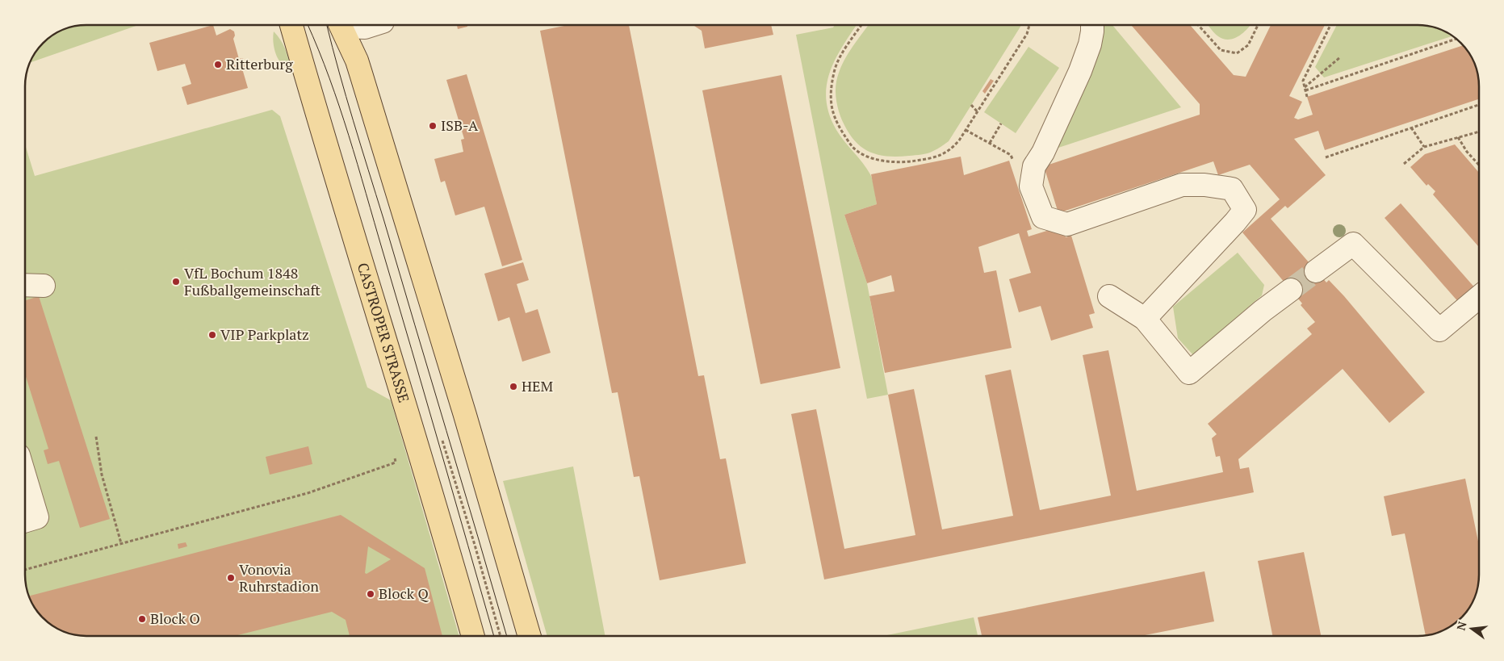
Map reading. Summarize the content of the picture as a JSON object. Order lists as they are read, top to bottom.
{
  "streets": {
    "main road": ["CASTROPER STRASSE"]
  },
  "places": [
    "Ritterburg",
    "ISB-A",
    "VfL Bochum 1848 Fußballgemeinschaft",
    "VIP Parkplatz",
    "HEM",
    "Vonovia Ruhrstadion",
    "Block Q",
    "Block O"
  ],
  "north": "left"
}
